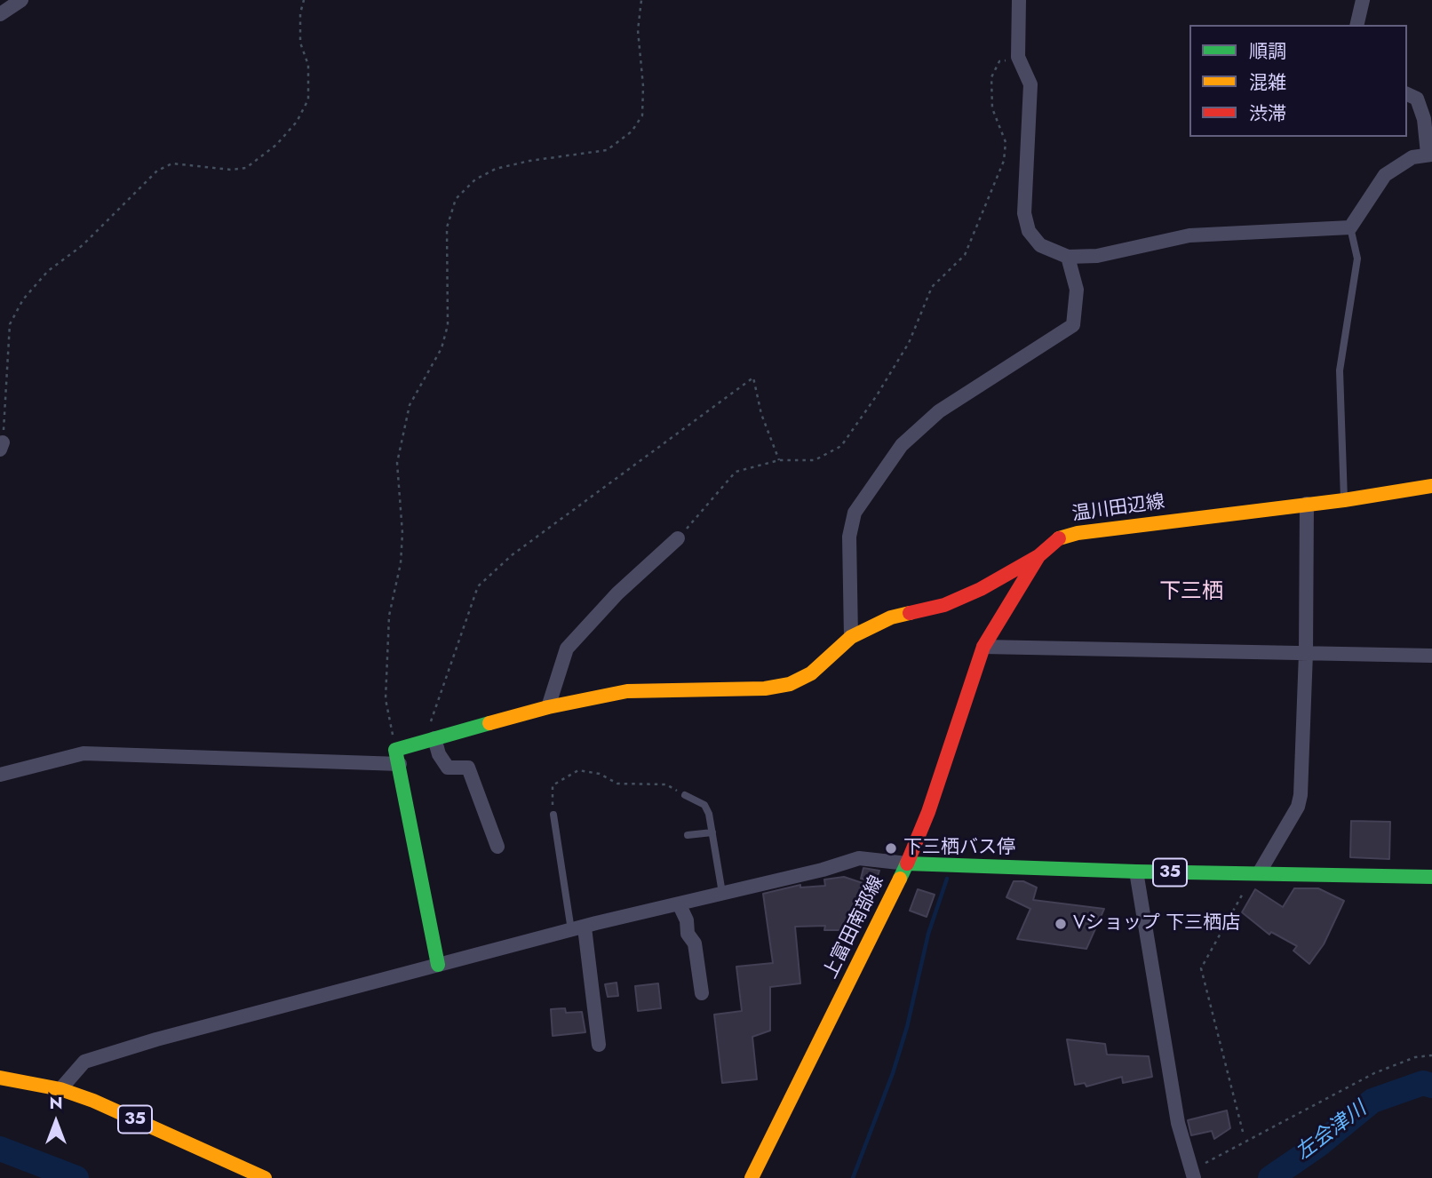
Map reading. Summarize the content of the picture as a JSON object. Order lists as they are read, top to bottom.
{
  "streets": {
    "main road": ["温川田辺線", "35", "上富田南部線"]
  },
  "crossings": [
    ["温川田辺線", "上富田南部線"]
  ],
  "districts": ["下三栖"],
  "water": ["左会津川"],
  "places": ["下三栖バス停", "Vショップ 下三栖店"],
  "legend": ["順調", "混雑", "渋滞"],
  "north": "top"
}
